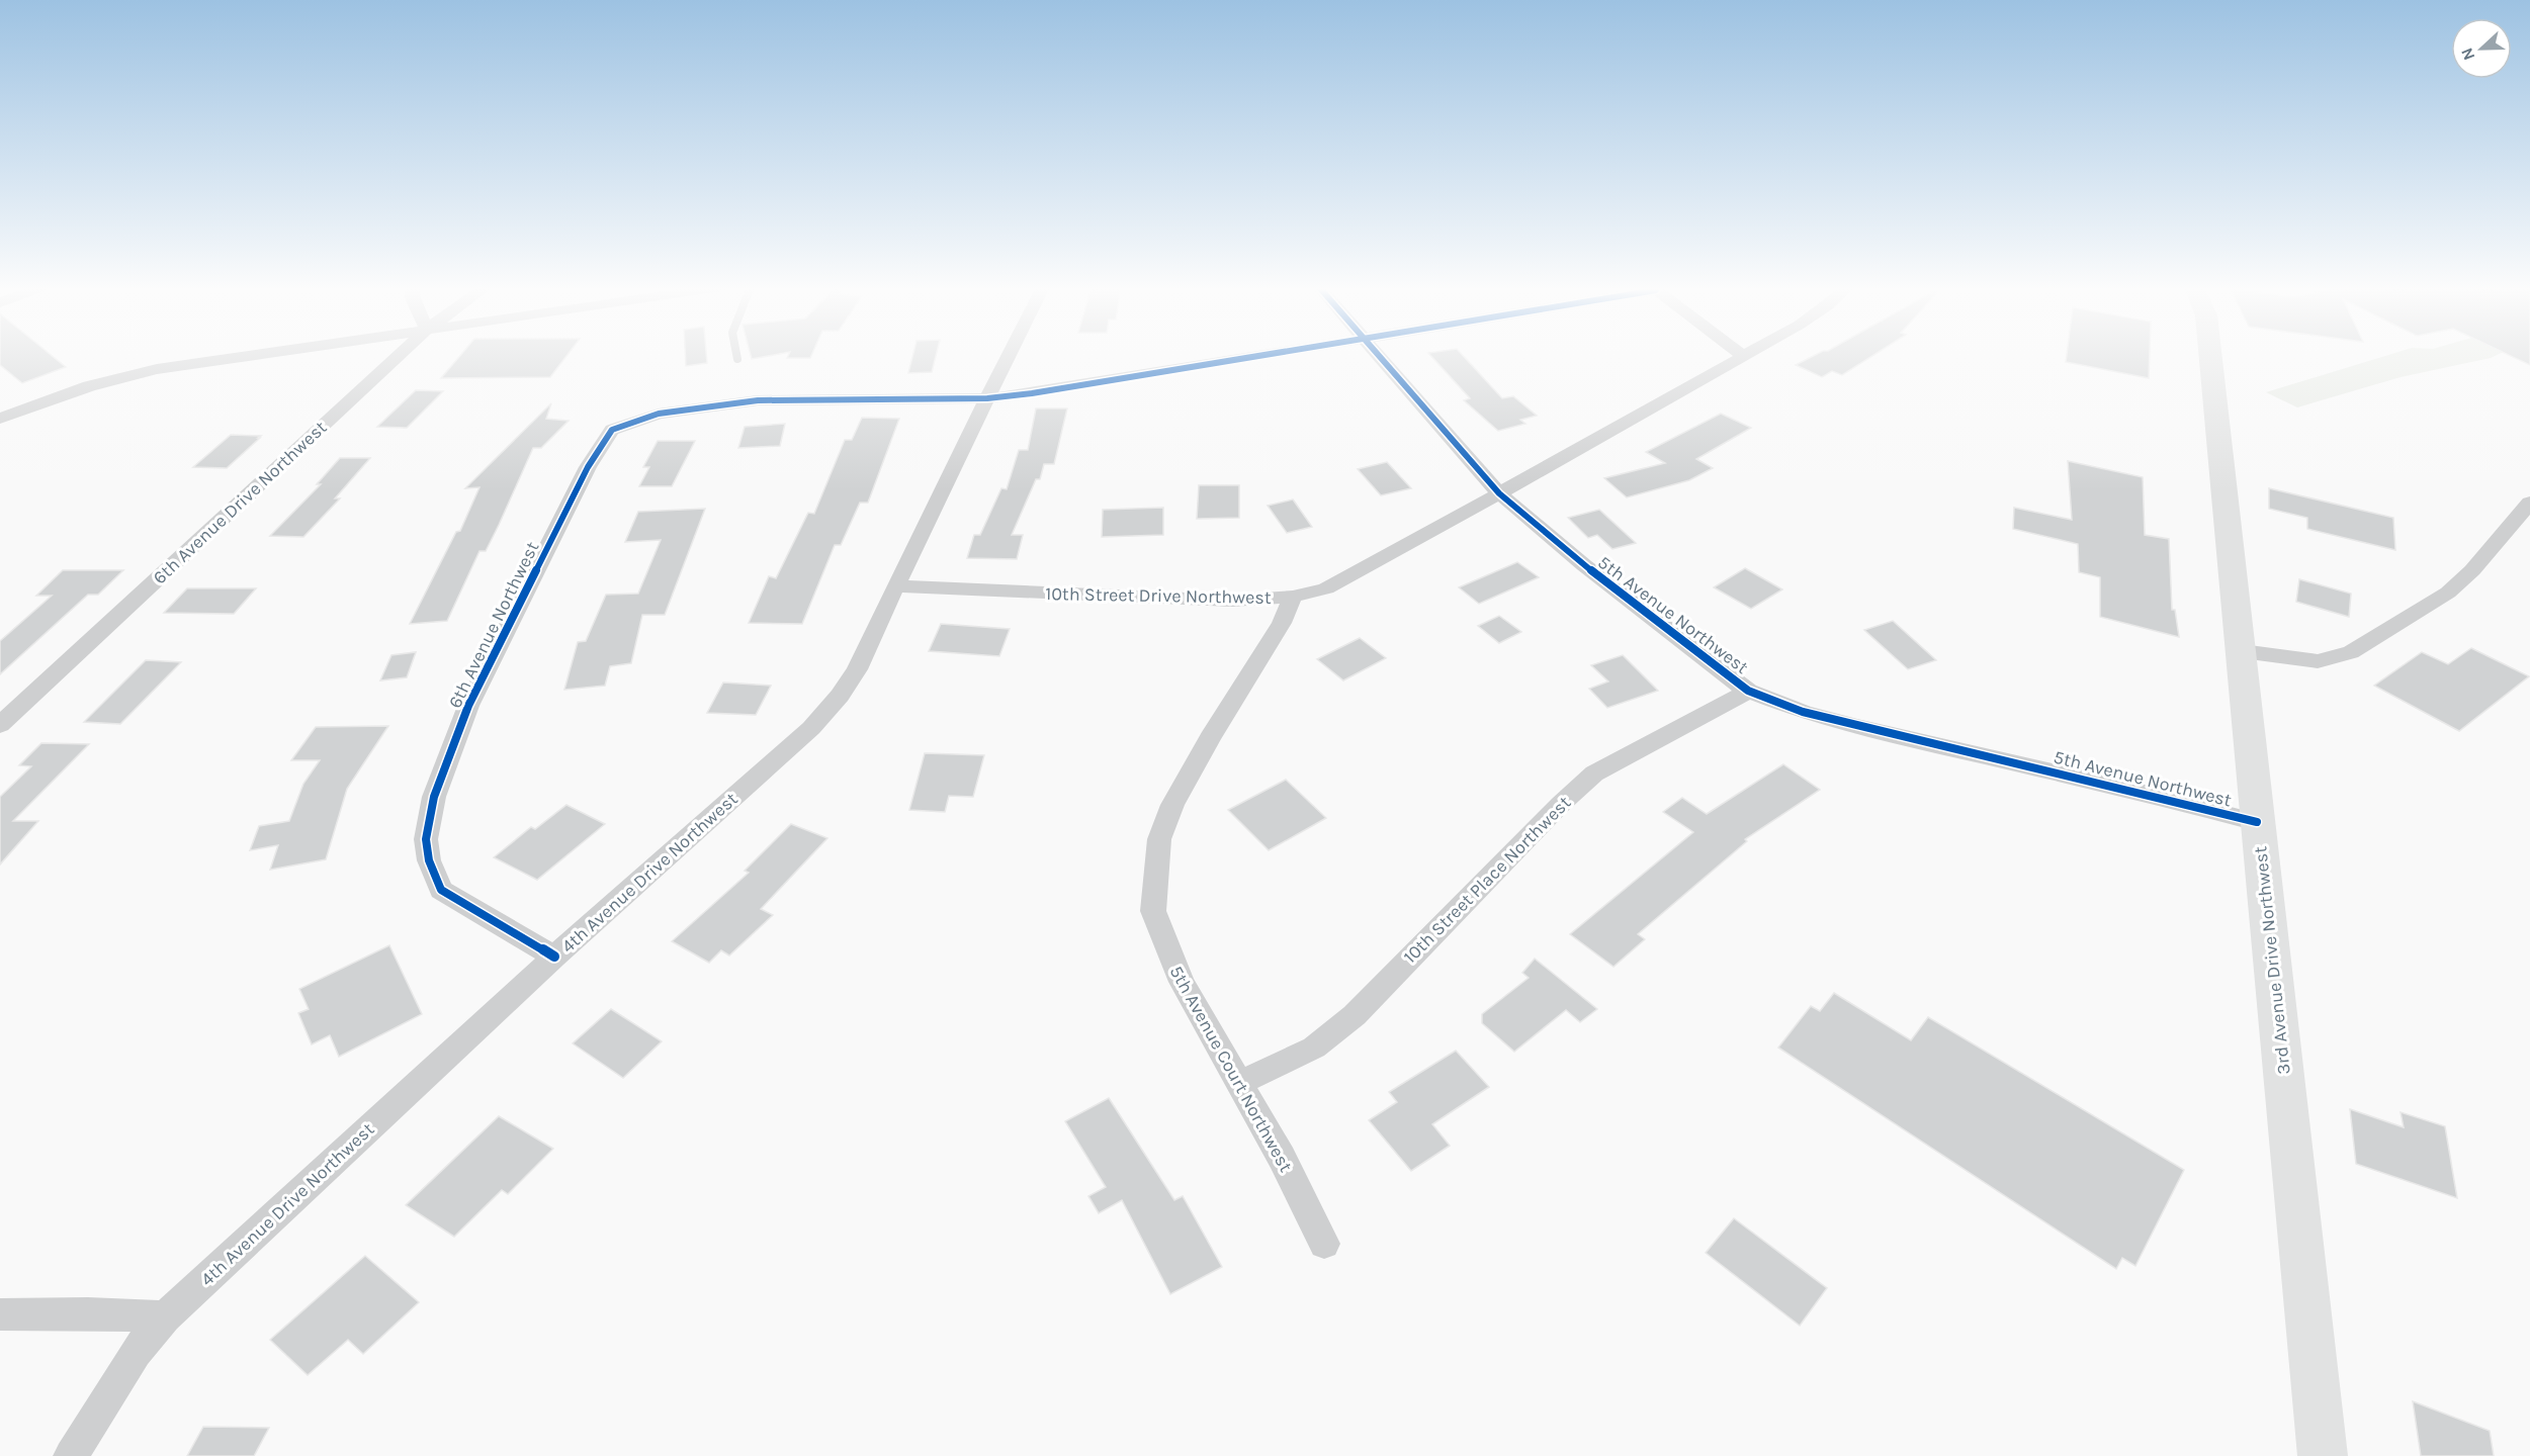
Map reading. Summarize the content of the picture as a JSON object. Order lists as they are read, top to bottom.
{
  "streets": {
    "main road": ["3rd Avenue Drive Northwest"],
    "street": [
      "6th Avenue Drive Northwest",
      "10th Street Drive Northwest",
      "5th Avenue Northwest",
      "6th Avenue Northwest",
      "4th Avenue Drive Northwest",
      "10th Street Place Northwest",
      "5th Avenue Court Northwest"
    ]
  },
  "crossings": [
    ["10th Street Drive Northwest", "5th Avenue Northwest"],
    ["10th Street Drive Northwest", "4th Avenue Drive Northwest"],
    ["10th Street Drive Northwest", "5th Avenue Court Northwest"],
    ["5th Avenue Northwest", "10th Street Place Northwest"],
    ["5th Avenue Northwest", "3rd Avenue Drive Northwest"],
    ["6th Avenue Northwest", "4th Avenue Drive Northwest"],
    ["10th Street Place Northwest", "5th Avenue Court Northwest"]
  ],
  "north": "left"
}
